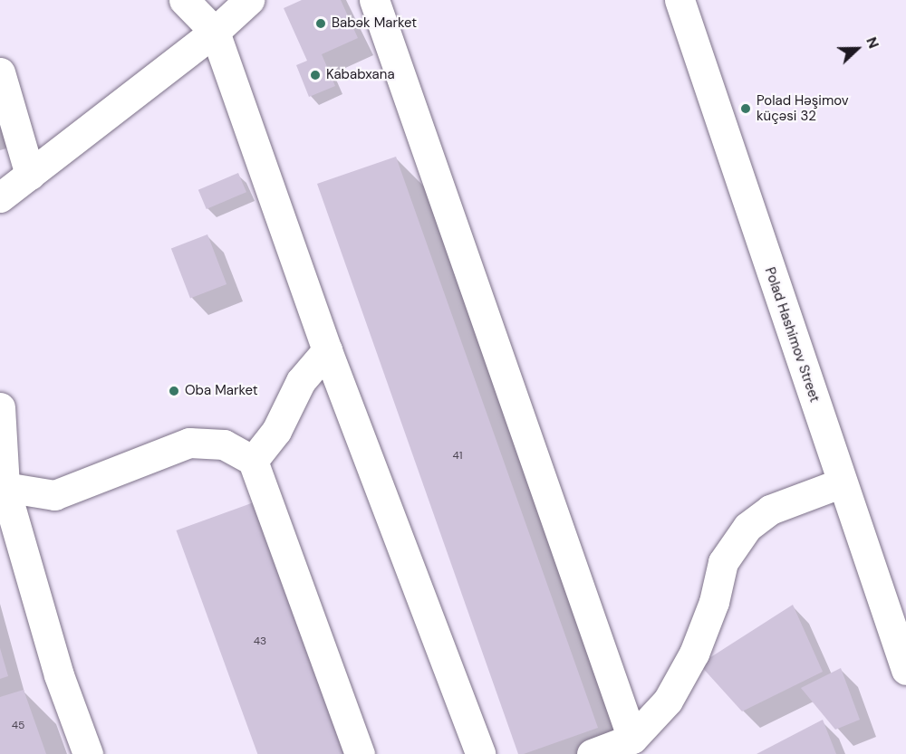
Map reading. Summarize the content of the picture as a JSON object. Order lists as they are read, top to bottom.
{
  "streets": {
    "street": ["Polad Hashimov Street"]
  },
  "places": [
    "Babək Market",
    "Kababxana",
    "Polad Həşimov küçəsi 32",
    "Oba Market"
  ],
  "house_numbers": ["41", "43", "45"],
  "north": "right"
}
